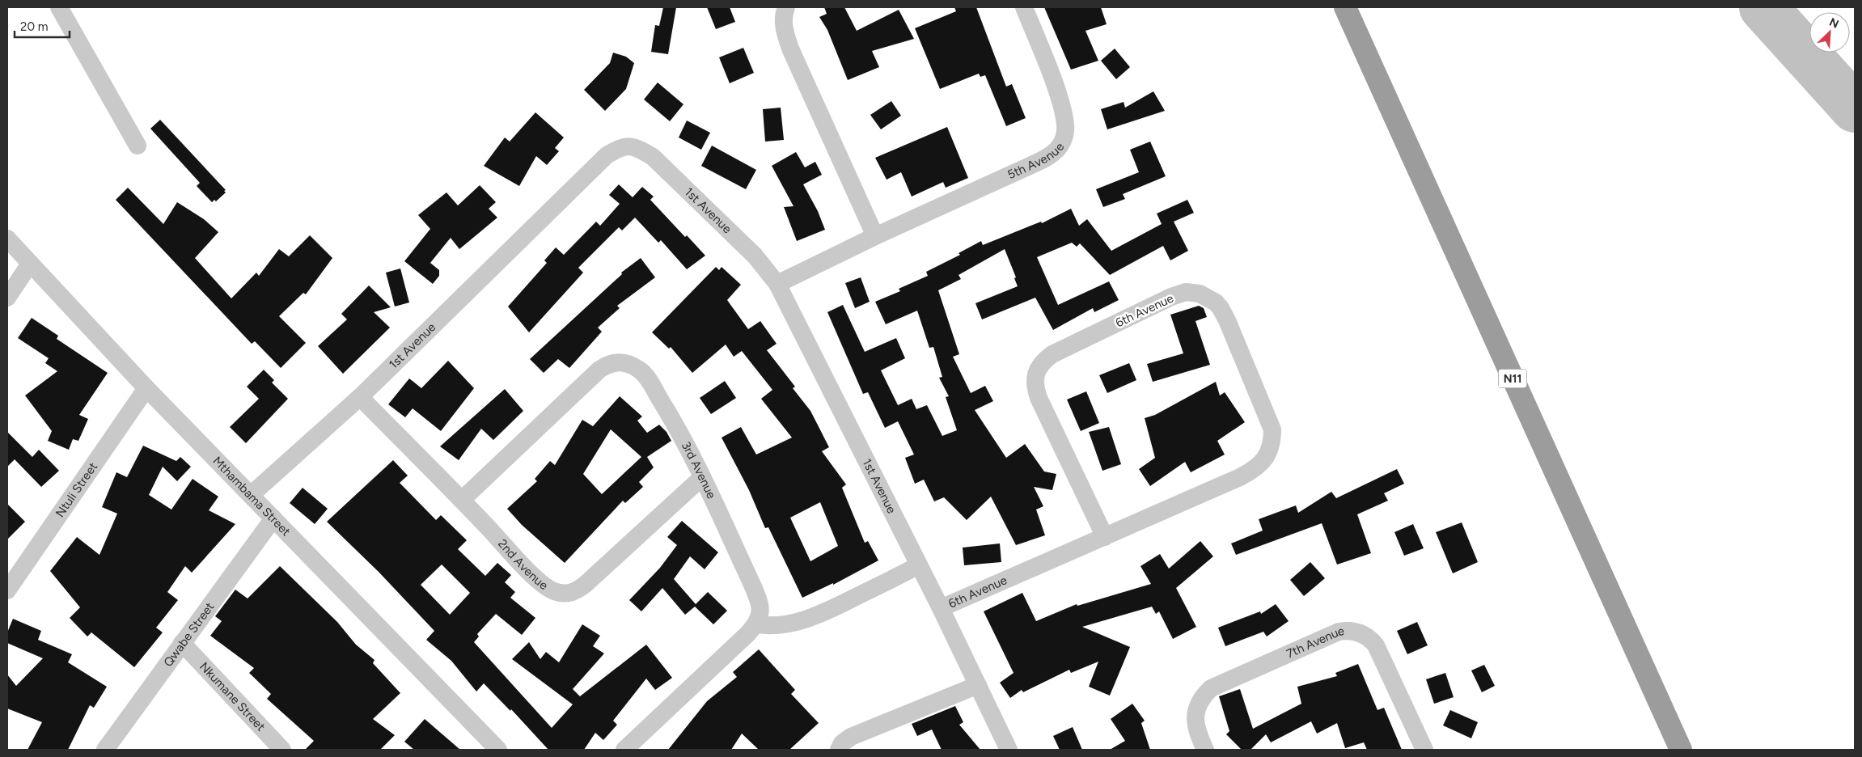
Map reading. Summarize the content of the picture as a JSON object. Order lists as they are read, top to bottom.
{
  "streets": {
    "highway": ["N11"],
    "street": [
      "5th Avenue",
      "1st Avenue",
      "6th Avenue",
      "3rd Avenue",
      "Ntuli Street",
      "Mthambama Street",
      "2nd Avenue",
      "Qwabe Street",
      "7th Avenue",
      "Nkumane Street"
    ]
  },
  "crossings": [
    ["5th Avenue", "1st Avenue"],
    ["1st Avenue", "6th Avenue"],
    ["1st Avenue", "Mthambama Street"],
    ["1st Avenue", "2nd Avenue"],
    ["3rd Avenue", "2nd Avenue"],
    ["Ntuli Street", "Mthambama Street"],
    ["Mthambama Street", "Qwabe Street"],
    ["Qwabe Street", "Nkumane Street"]
  ],
  "scale_bar": "20 m",
  "north": "top right"
}
